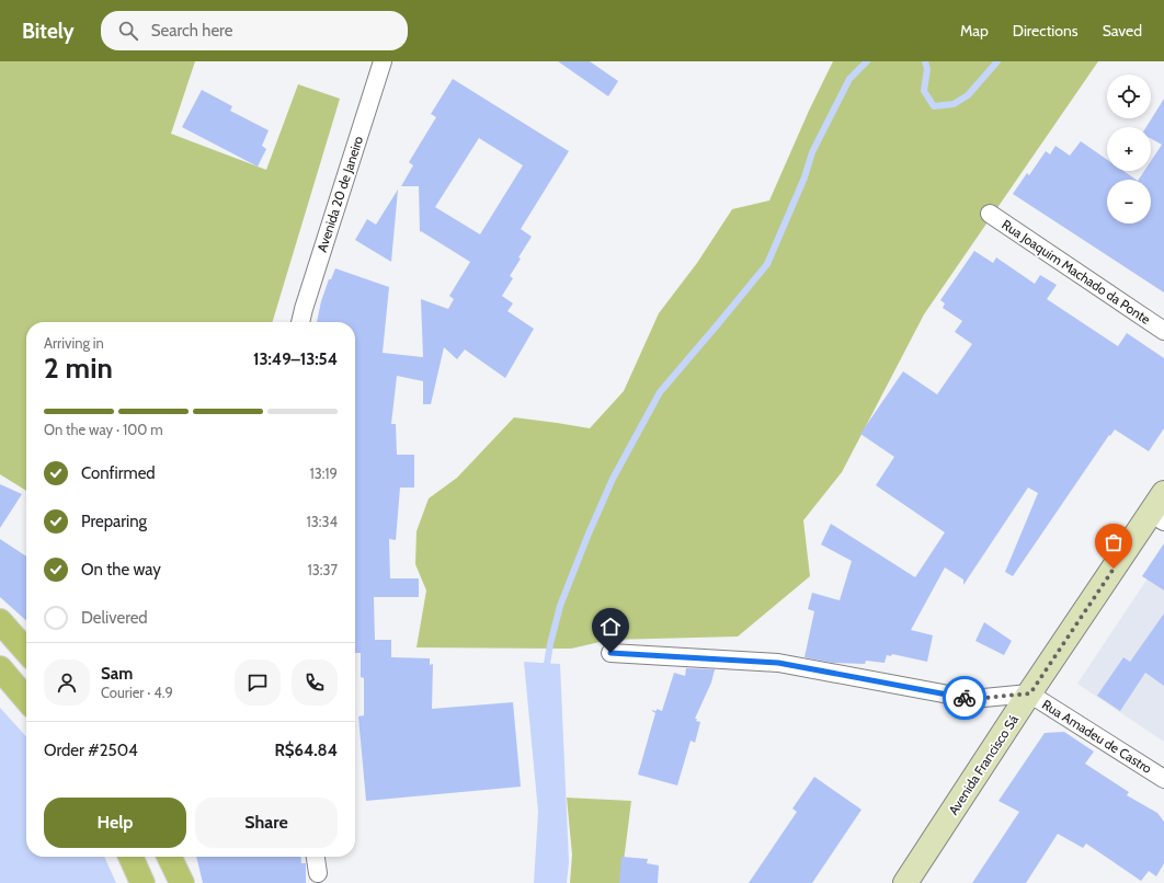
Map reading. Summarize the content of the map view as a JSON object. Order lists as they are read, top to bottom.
{
  "streets": {
    "main road": ["Avenida Francisco Sá"],
    "street": ["Avenida 20 de Janeiro", "Rua Joaquim Machado da Ponte", "Rua Amadeu de Castro"]
  },
  "crossings": [
    ["Rua Amadeu de Castro", "Avenida Francisco Sá"]
  ],
  "page": {
    "header": "Bitely",
    "search": "Search here",
    "nav": ["Map", "Directions", "Saved"],
    "map_buttons": ["+", "−"],
    "heading": ["2 min", "Arriving in", "13:49–13:54"],
    "panel": [
      "Sam",
      "Courier · 4.9",
      "Order #2504",
      "R$64.84"
    ],
    "bar": "On the way · 100 m",
    "list": [
      ["Confirmed", "13:19"],
      ["Preparing", "13:34"],
      ["On the way", "13:37"],
      "Delivered"
    ],
    "buttons": ["Help", "Share"]
  }
}
